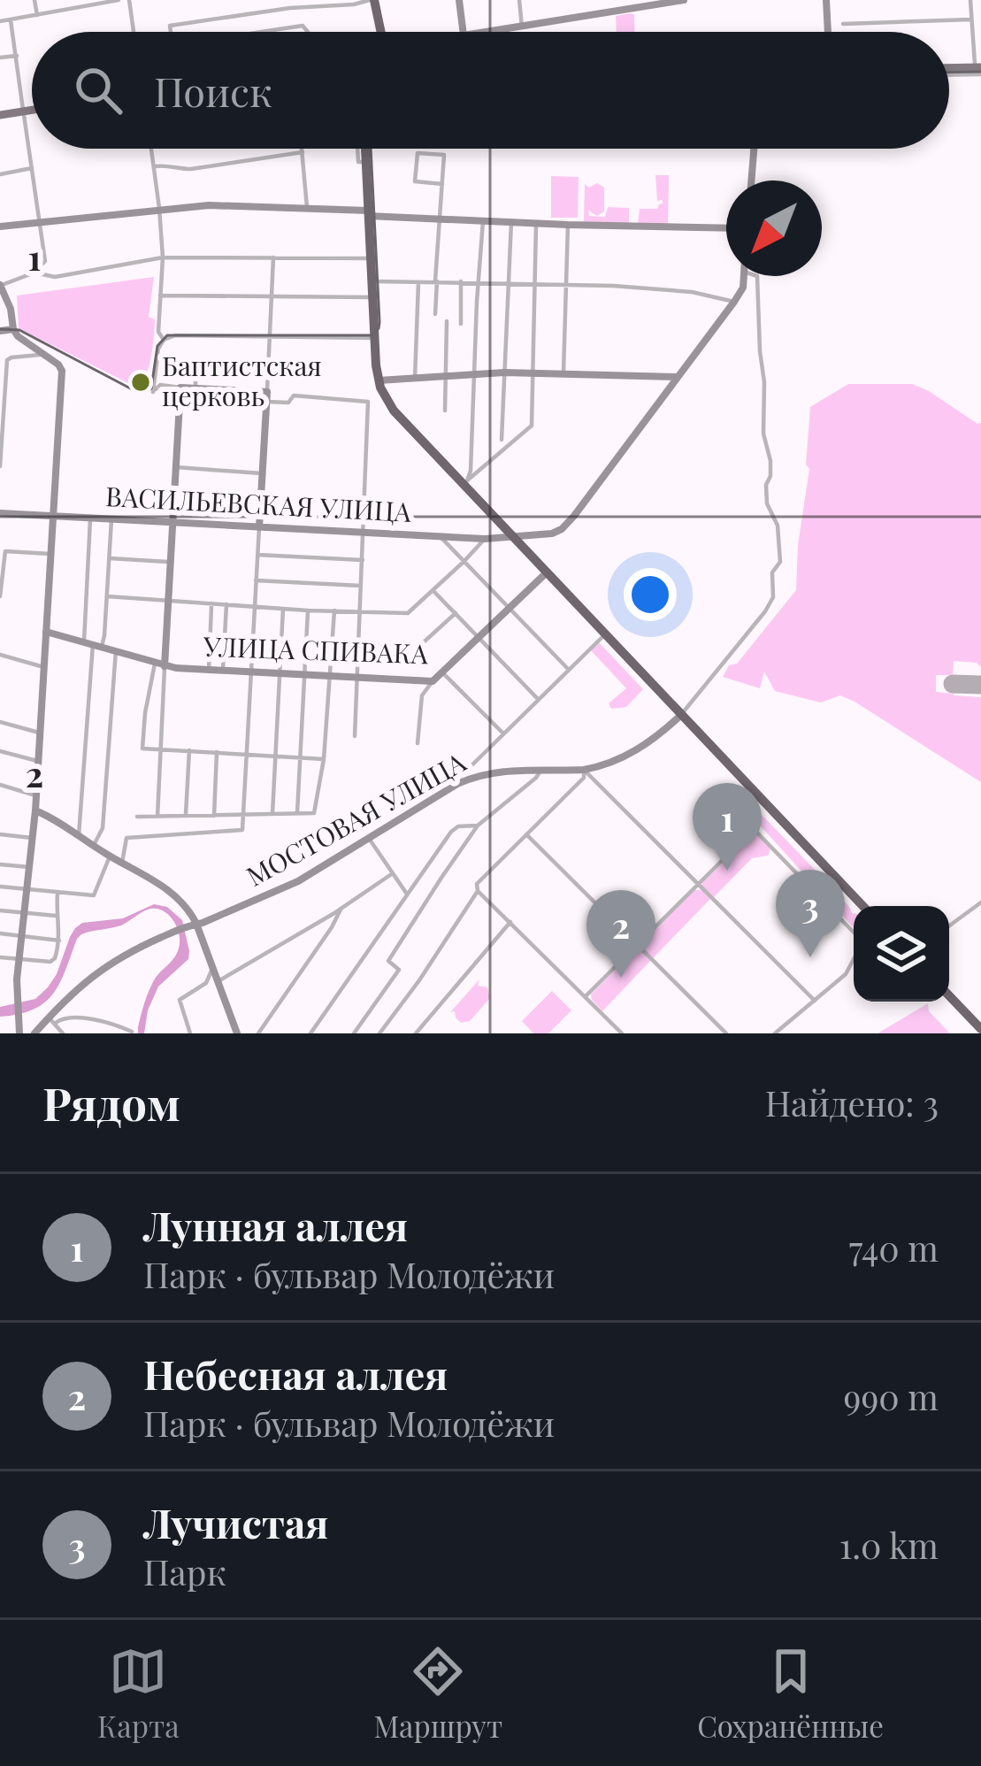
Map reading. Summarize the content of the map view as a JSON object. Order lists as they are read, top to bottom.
{
  "streets": {
    "street": ["ВАСИЛЬЕВСКАЯ УЛИЦА", "УЛИЦА СПИВАКА", "МОСТОВАЯ УЛИЦА"]
  },
  "places": ["Баптистская церковь"],
  "north": "bottom left",
  "page": {
    "search": "Поиск",
    "pins": ["1", "3", "2"],
    "heading": ["Рядом", "Найдено: 3"],
    "list": [
      {
        "mark": "1",
        "name": "Лунная аллея",
        "note": "Парк · бульвар Молодёжи",
        "value": "740 m"
      },
      {
        "mark": "2",
        "name": "Небесная аллея",
        "note": "Парк · бульвар Молодёжи",
        "value": "990 m"
      },
      {
        "mark": "3",
        "name": "Лучистая",
        "note": "Парк",
        "value": "1.0 km"
      }
    ],
    "nav": ["Карта", "Маршрут", "Сохранённые"]
  },
  "grid": {
    "rows": ["1", "2"]
  }
}
